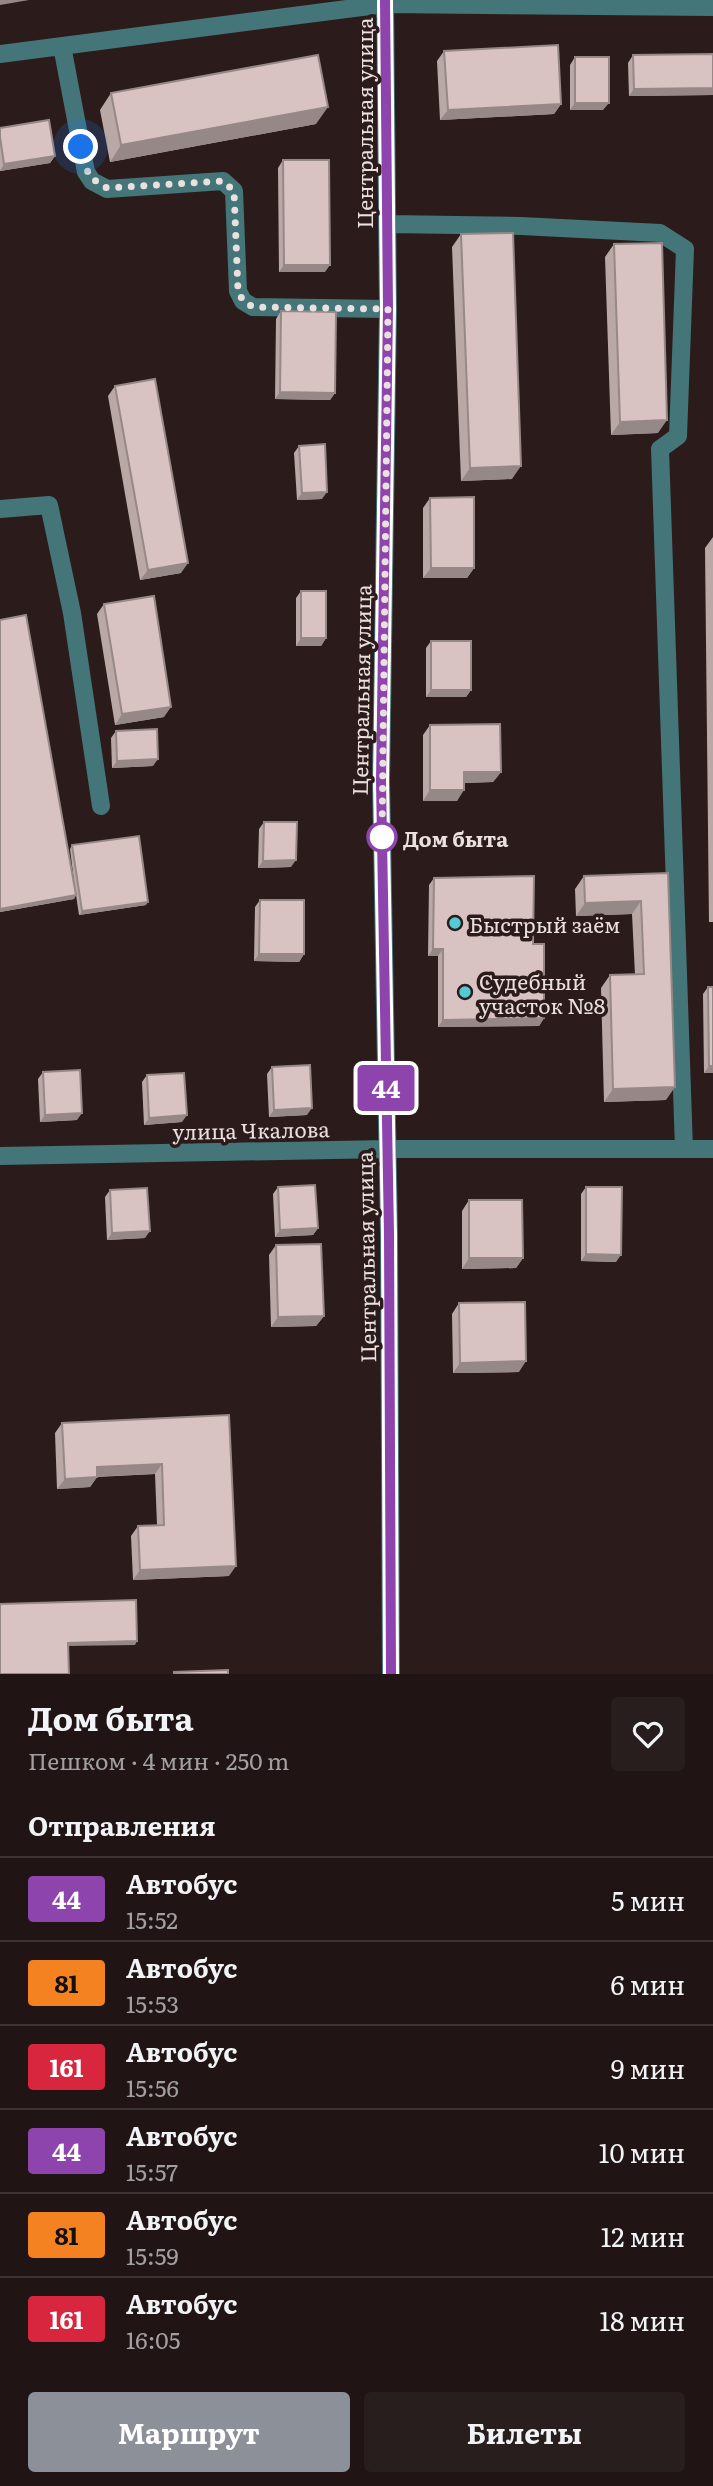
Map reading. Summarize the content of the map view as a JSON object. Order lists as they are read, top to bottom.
{
  "streets": {
    "street": ["Центральная улица", "улица Чкалова"]
  },
  "crossings": [
    ["Центральная улица", "улица Чкалова"]
  ],
  "places": ["Дом быта", "Быстрый заём", "Судебный участок №8"],
  "lines": ["bus line 44"],
  "page": {
    "on_map": "44",
    "heading": [
      ["Дом быта", "Пешком · 4 мин · 250 m"],
      "Отправления"
    ],
    "list": [
      {
        "mark": "44",
        "name": "Автобус",
        "note": "15:52",
        "value": "5 мин"
      },
      {
        "mark": "81",
        "name": "Автобус",
        "note": "15:53",
        "value": "6 мин"
      },
      {
        "mark": "161",
        "name": "Автобус",
        "note": "15:56",
        "value": "9 мин"
      },
      {
        "mark": "44",
        "name": "Автобус",
        "note": "15:57",
        "value": "10 мин"
      },
      {
        "mark": "81",
        "name": "Автобус",
        "note": "15:59",
        "value": "12 мин"
      },
      {
        "mark": "161",
        "name": "Автобус",
        "note": "16:05",
        "value": "18 мин"
      }
    ],
    "buttons": ["Маршрут", "Билеты"]
  }
}
